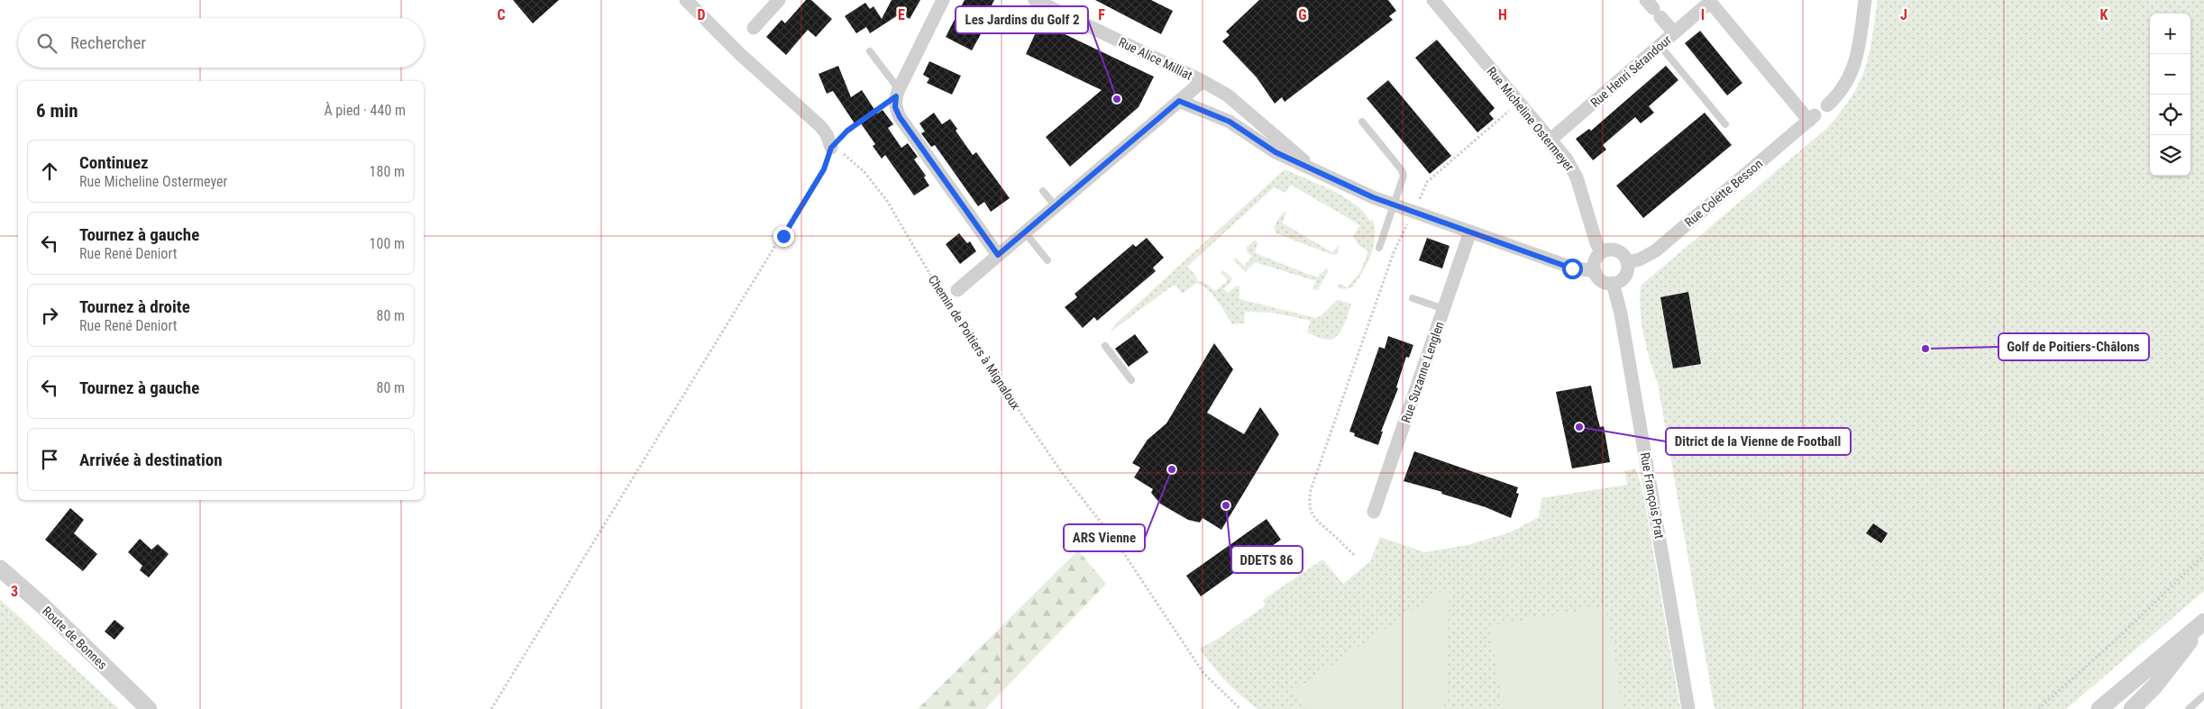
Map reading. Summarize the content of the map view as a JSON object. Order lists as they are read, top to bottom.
{
  "streets": {
    "street": [
      "Rue Alice Milliat",
      "Rue Henri Sérandour",
      "Rue Micheline Ostermeyer",
      "Rue Colette Besson",
      "Rue Suzanne Lenglen",
      "Rue François Prat",
      "Route de Bonnes"
    ],
    "path": ["Chemin de Poitiers à Mignaloux"]
  },
  "crossings": [
    ["Rue Henri Sérandour", "Rue Micheline Ostermeyer"],
    ["Rue Henri Sérandour", "Rue Colette Besson"],
    ["Rue Micheline Ostermeyer", "Rue Colette Besson"],
    ["Rue Micheline Ostermeyer", "Rue François Prat"],
    ["Rue Colette Besson", "Rue François Prat"]
  ],
  "places": [
    "Les Jardins du Golf 2",
    "Golf de Poitiers-Châlons",
    "Ditrict de la Vienne de Football",
    "ARS Vienne",
    "DDETS 86"
  ],
  "page": {
    "map_buttons": ["+", "−"],
    "search": "Rechercher",
    "heading": ["6 min", "À pied · 440 m"],
    "list": [
      ["Continuez", "Rue Micheline Ostermeyer", "180 m"],
      ["Tournez à gauche", "Rue René Deniort", "100 m"],
      ["Tournez à droite", "Rue René Deniort", "80 m"],
      ["Tournez à gauche", "80 m"],
      "Arrivée à destination"
    ]
  },
  "grid": {
    "columns": [
      "C",
      "D",
      "E",
      "F",
      "G",
      "H",
      "I",
      "J",
      "K"
    ],
    "rows": ["3"]
  }
}
